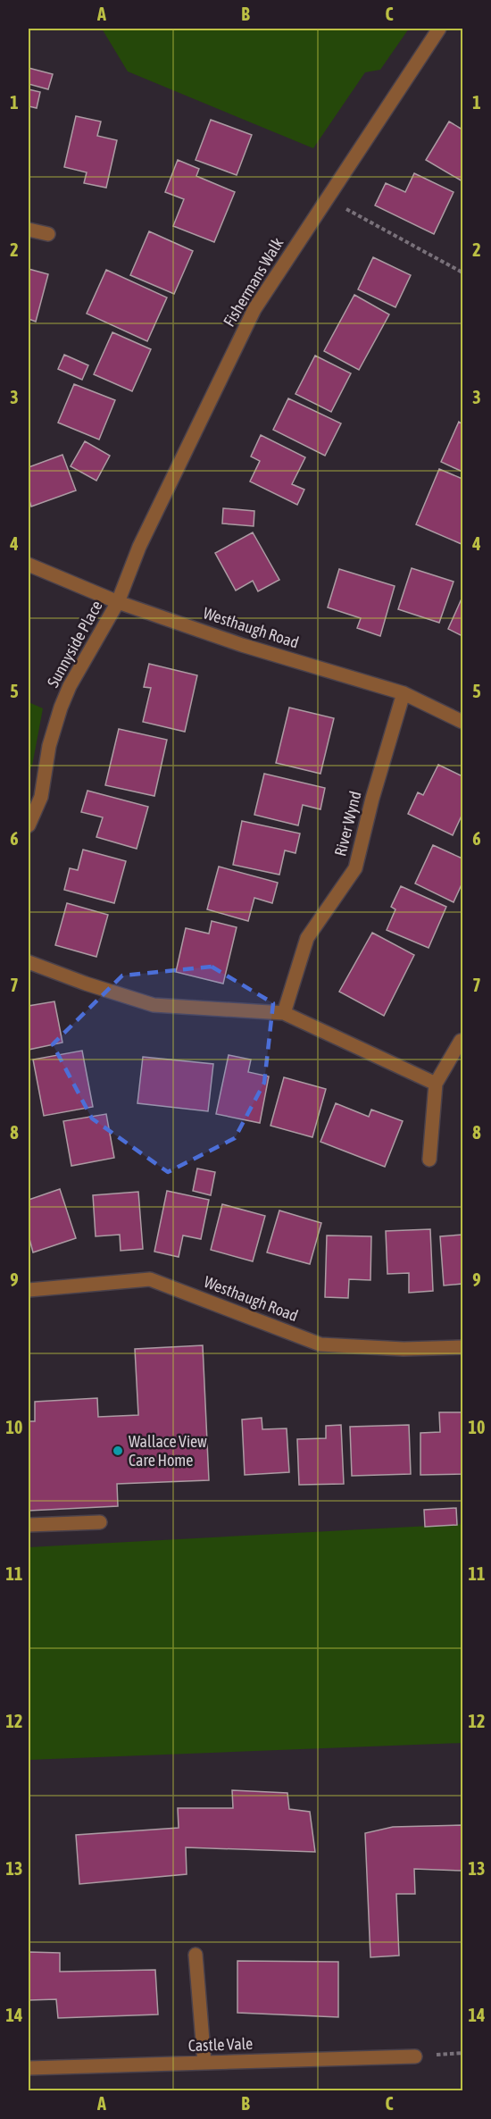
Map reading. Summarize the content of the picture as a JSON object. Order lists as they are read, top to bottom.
{
  "streets": {
    "street": [
      "Fishermans Walk",
      "Westhaugh Road",
      "Sunnyside Place",
      "River Wynd",
      "Castle Vale"
    ]
  },
  "crossings": [
    ["Fishermans Walk", "Westhaugh Road"],
    ["Fishermans Walk", "Sunnyside Place"],
    ["Westhaugh Road", "Sunnyside Place"],
    ["Westhaugh Road", "River Wynd"]
  ],
  "places": ["Wallace View Care Home"],
  "grid": {
    "columns": ["A", "B", "C"],
    "rows": [
      "1",
      "2",
      "3",
      "4",
      "5",
      "6",
      "7",
      "8",
      "9",
      "10",
      "11",
      "12",
      "13",
      "14"
    ]
  }
}
